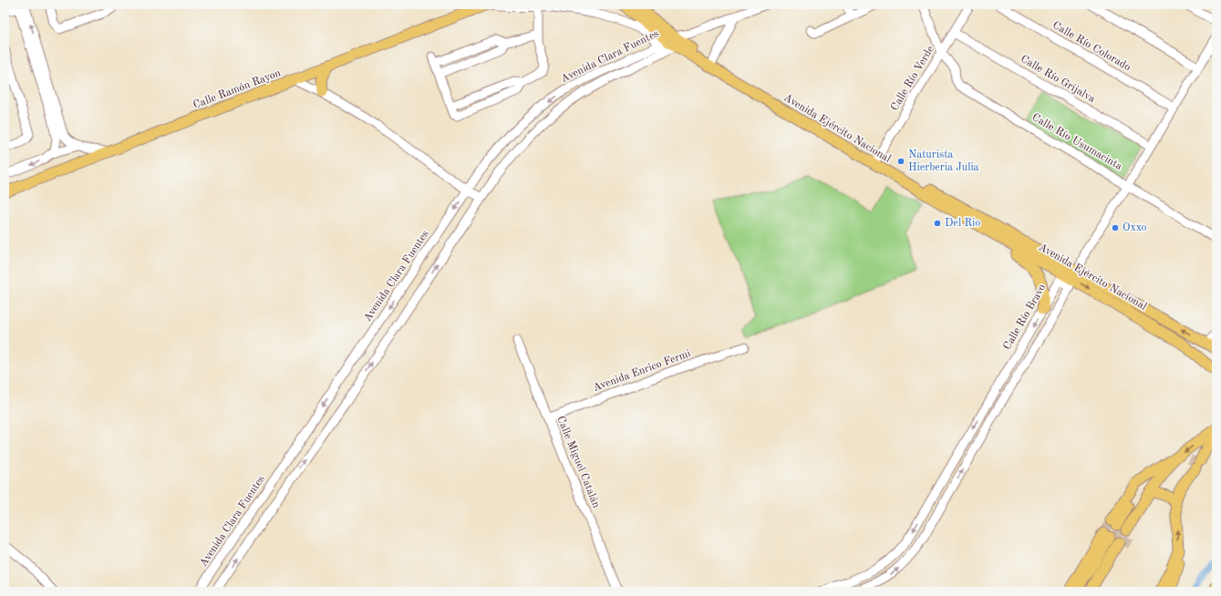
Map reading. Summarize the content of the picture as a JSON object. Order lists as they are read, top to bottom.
{
  "streets": {
    "main road": ["Calle Ramón Rayon", "Avenida Ejército Nacional"],
    "street": [
      "Calle Río Colorado",
      "Avenida Clara Fuentes",
      "Calle Río Verde",
      "Calle Río Grijalva",
      "Calle Río Usumacinta",
      "Calle Río Bravo",
      "Avenida Enrico Fermi",
      "Calle Miguel Catalán"
    ]
  },
  "crossings": [
    ["Avenida Clara Fuentes", "Calle Ramón Rayon"],
    ["Avenida Clara Fuentes", "Avenida Ejército Nacional"],
    ["Calle Río Verde", "Calle Río Grijalva"],
    ["Calle Río Verde", "Avenida Ejército Nacional"],
    ["Calle Río Verde", "Calle Río Usumacinta"],
    ["Calle Ramón Rayon", "Avenida Ejército Nacional"],
    ["Avenida Enrico Fermi", "Calle Miguel Catalán"]
  ],
  "places": ["Naturista Hierberia Julia", "Del Rio", "Oxxo"]
}
